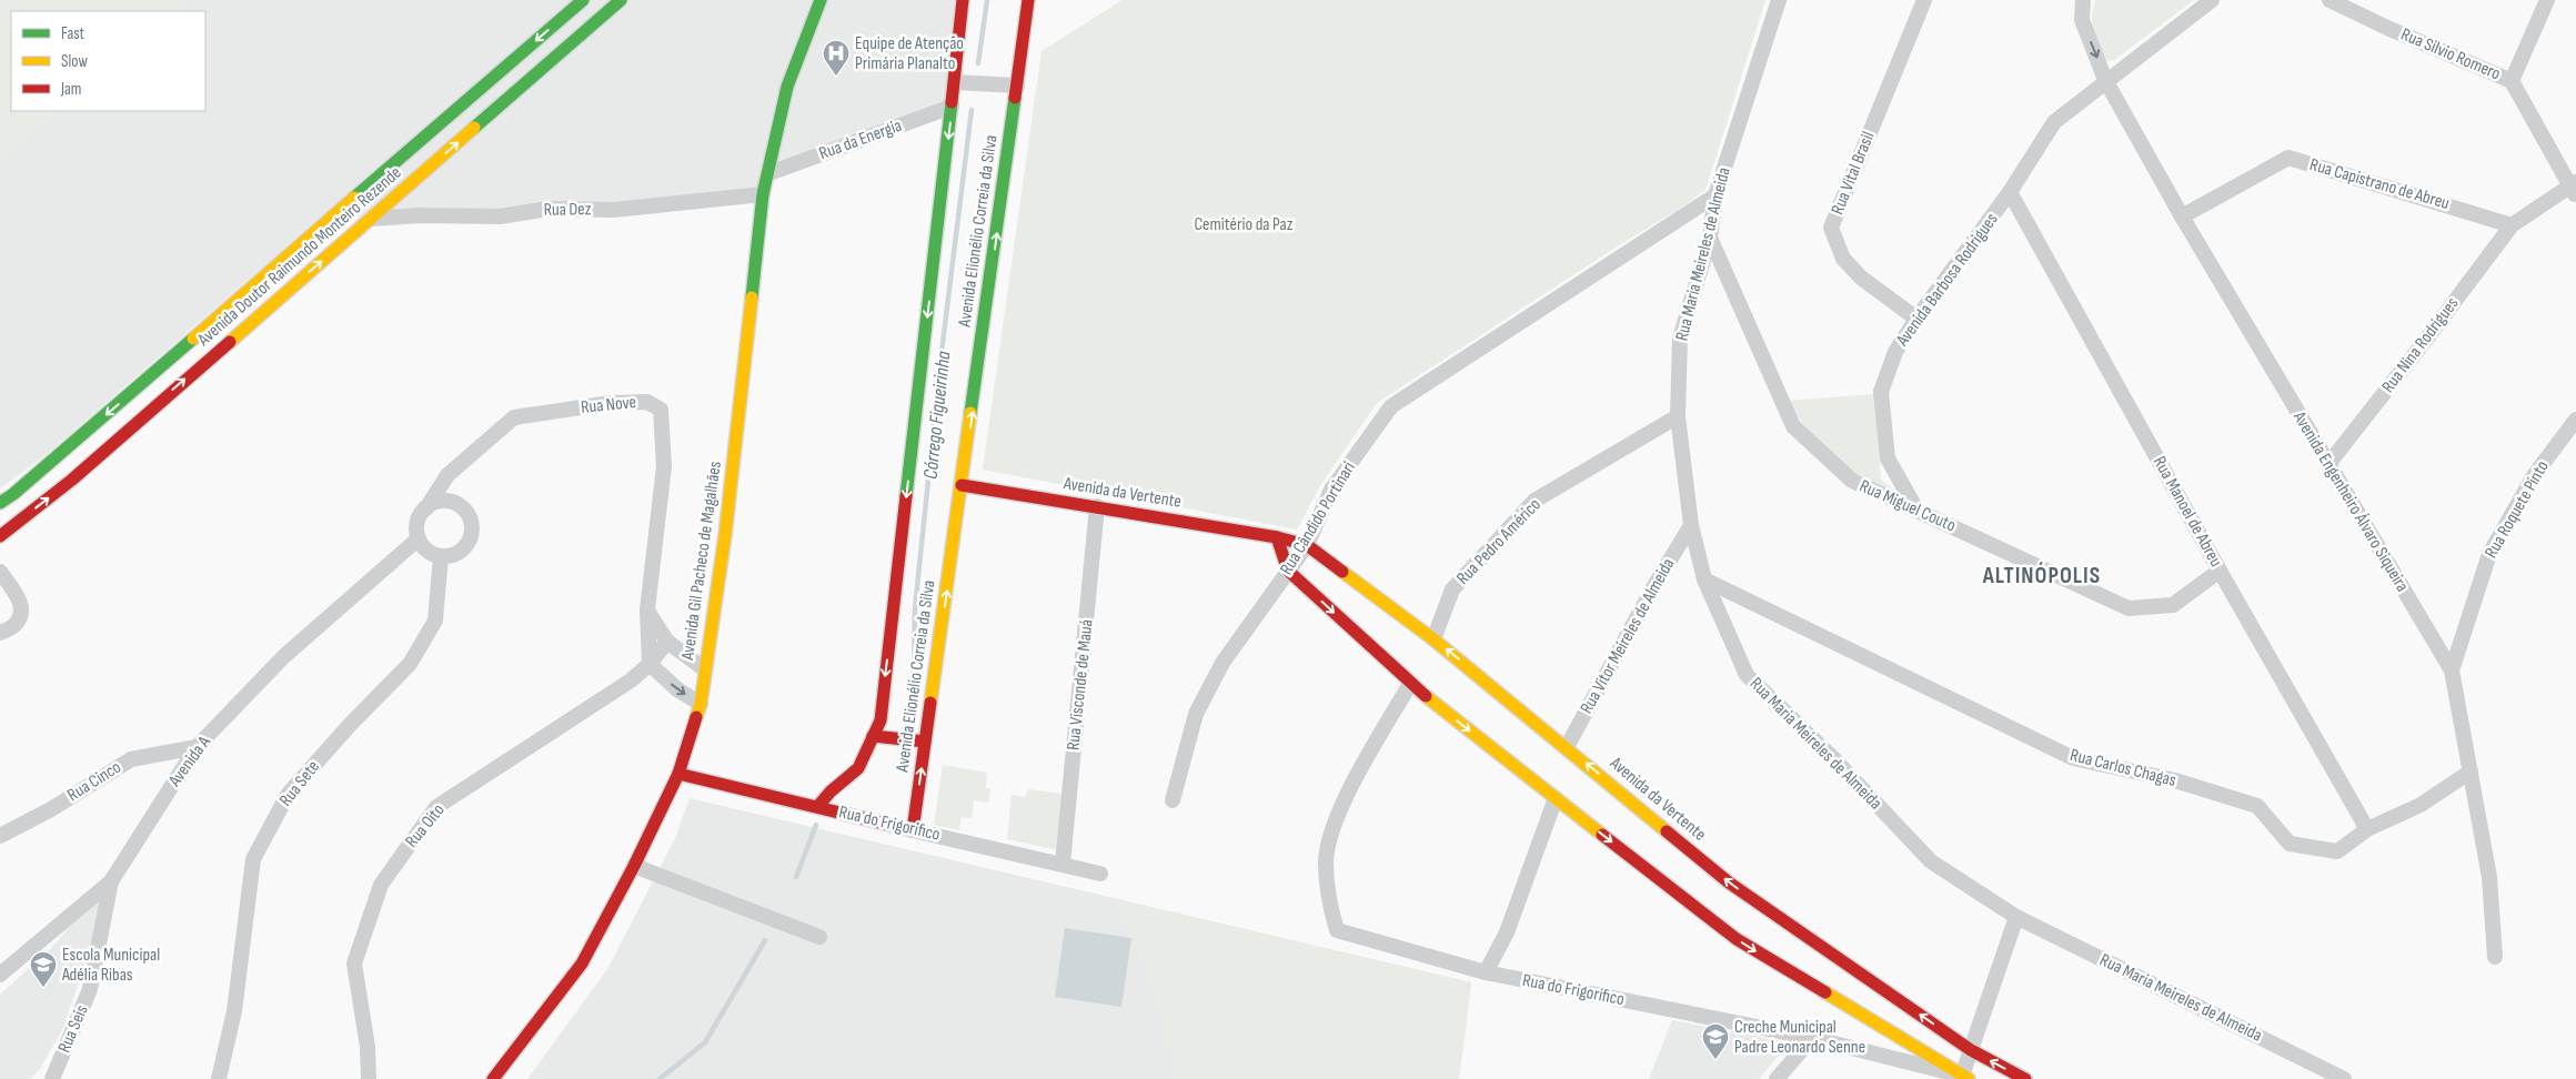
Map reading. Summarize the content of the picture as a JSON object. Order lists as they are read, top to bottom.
{
  "streets": {
    "street": [
      "Rua Sílvio Romero",
      "Rua da Energia",
      "Rua Vital Brasil",
      "Rua Capistrano de Abreu",
      "Rua Dez",
      "Avenida Elionélio Correia da Silva",
      "Rua Maria Meireles de Almeida",
      "Avenida Doutor Raimundo Monteiro Rezende",
      "Avenida Barbosa Rodrigues",
      "Rua Nina Rodrigues",
      "Rua Nove",
      "Avenida da Vertente",
      "Avenida Engenheiro Álvaro Siqueira",
      "Rua Miguel Couto",
      "Rua Roquete Pinto",
      "Rua Manoel de Abreu",
      "Rua Cândido Portinari",
      "Rua Pedro Américo",
      "Avenida Gil Pacheco de Magalhães",
      "Rua Vitor Meireles de Almeida",
      "Rua Visconde de Mauá",
      "Avenida A",
      "Rua Carlos Chagas",
      "Rua Cinco",
      "Rua Sete",
      "Rua do Frigorífico",
      "Rua Oito",
      "Rua Seis"
    ]
  },
  "crossings": [
    ["Rua da Energia", "Avenida Elionélio Correia da Silva"],
    ["Rua da Energia", "Avenida Gil Pacheco de Magalhães"],
    ["Rua Vital Brasil", "Avenida Barbosa Rodrigues"],
    ["Rua Capistrano de Abreu", "Rua Nina Rodrigues"],
    ["Rua Capistrano de Abreu", "Avenida Engenheiro Álvaro Siqueira"],
    ["Rua Dez", "Avenida Doutor Raimundo Monteiro Rezende"],
    ["Rua Dez", "Avenida Gil Pacheco de Magalhães"],
    ["Avenida Elionélio Correia da Silva", "Avenida da Vertente"],
    ["Avenida Elionélio Correia da Silva", "Rua do Frigorífico"],
    ["Rua Maria Meireles de Almeida", "Rua Miguel Couto"],
    ["Rua Maria Meireles de Almeida", "Rua Cândido Portinari"],
    ["Rua Maria Meireles de Almeida", "Rua Pedro Américo"],
    ["Rua Maria Meireles de Almeida", "Rua Vitor Meireles de Almeida"],
    ["Rua Maria Meireles de Almeida", "Rua Carlos Chagas"],
    ["Avenida Barbosa Rodrigues", "Avenida Engenheiro Álvaro Siqueira"],
    ["Avenida Barbosa Rodrigues", "Rua Miguel Couto"],
    ["Avenida Barbosa Rodrigues", "Rua Manoel de Abreu"],
    ["Rua Nina Rodrigues", "Avenida Engenheiro Álvaro Siqueira"],
    ["Rua Nove", "Avenida A"],
    ["Rua Nove", "Rua Sete"],
    ["Rua Nove", "Rua Oito"],
    ["Avenida da Vertente", "Rua Cândido Portinari"],
    ["Avenida da Vertente", "Rua Pedro Américo"],
    ["Avenida da Vertente", "Rua Vitor Meireles de Almeida"],
    ["Avenida da Vertente", "Rua Visconde de Mauá"],
    ["Avenida Engenheiro Álvaro Siqueira", "Rua Roquete Pinto"],
    ["Avenida Engenheiro Álvaro Siqueira", "Rua Carlos Chagas"],
    ["Rua Miguel Couto", "Rua Manoel de Abreu"],
    ["Rua Manoel de Abreu", "Rua Carlos Chagas"],
    ["Avenida Gil Pacheco de Magalhães", "Rua do Frigorífico"],
    ["Rua Visconde de Mauá", "Rua do Frigorífico"],
    ["Avenida A", "Rua Cinco"],
    ["Avenida A", "Rua Sete"],
    ["Avenida A", "Rua Seis"]
  ],
  "districts": ["ALTINÓPOLIS"],
  "water": ["Córrego Figueirinha"],
  "parks": ["Cemitério da Paz"],
  "places": {
    "hospital": ["Equipe de Atenção Primária Planalto"],
    "school or university": ["Escola Municipal Adélia Ribas", "Creche Municipal Padre Leonardo Senne"]
  },
  "legend": ["Fast", "Slow", "Jam"]
}
